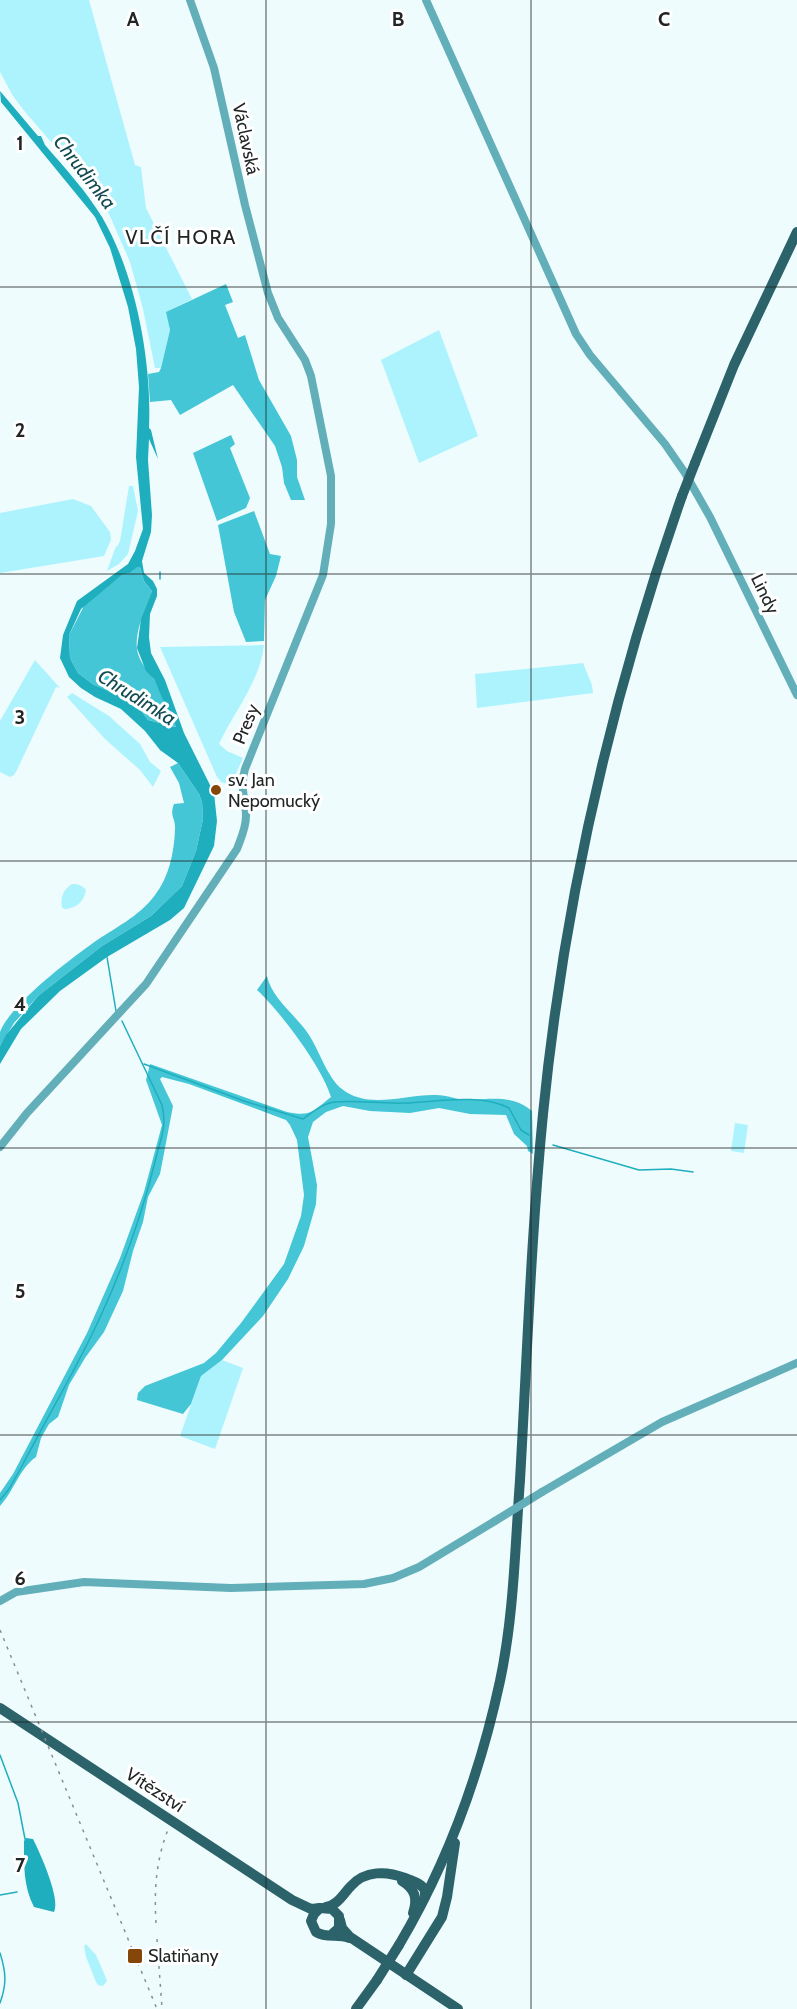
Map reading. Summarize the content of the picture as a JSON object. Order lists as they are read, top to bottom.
{
  "streets": {
    "main road": ["Vítězství"],
    "street": ["Václavská", "Lindy", "Presy"]
  },
  "crossings": [
    ["Václavská", "Presy"]
  ],
  "districts": ["VLČÍ HORA"],
  "water": ["Chrudimka"],
  "places": {
    "other": ["sv. Jan Nepomucký"],
    "transit": ["Slatiňany"]
  },
  "grid": {
    "columns": ["A", "B", "C"],
    "rows": [
      "1",
      "2",
      "3",
      "4",
      "5",
      "6",
      "7"
    ]
  }
}
